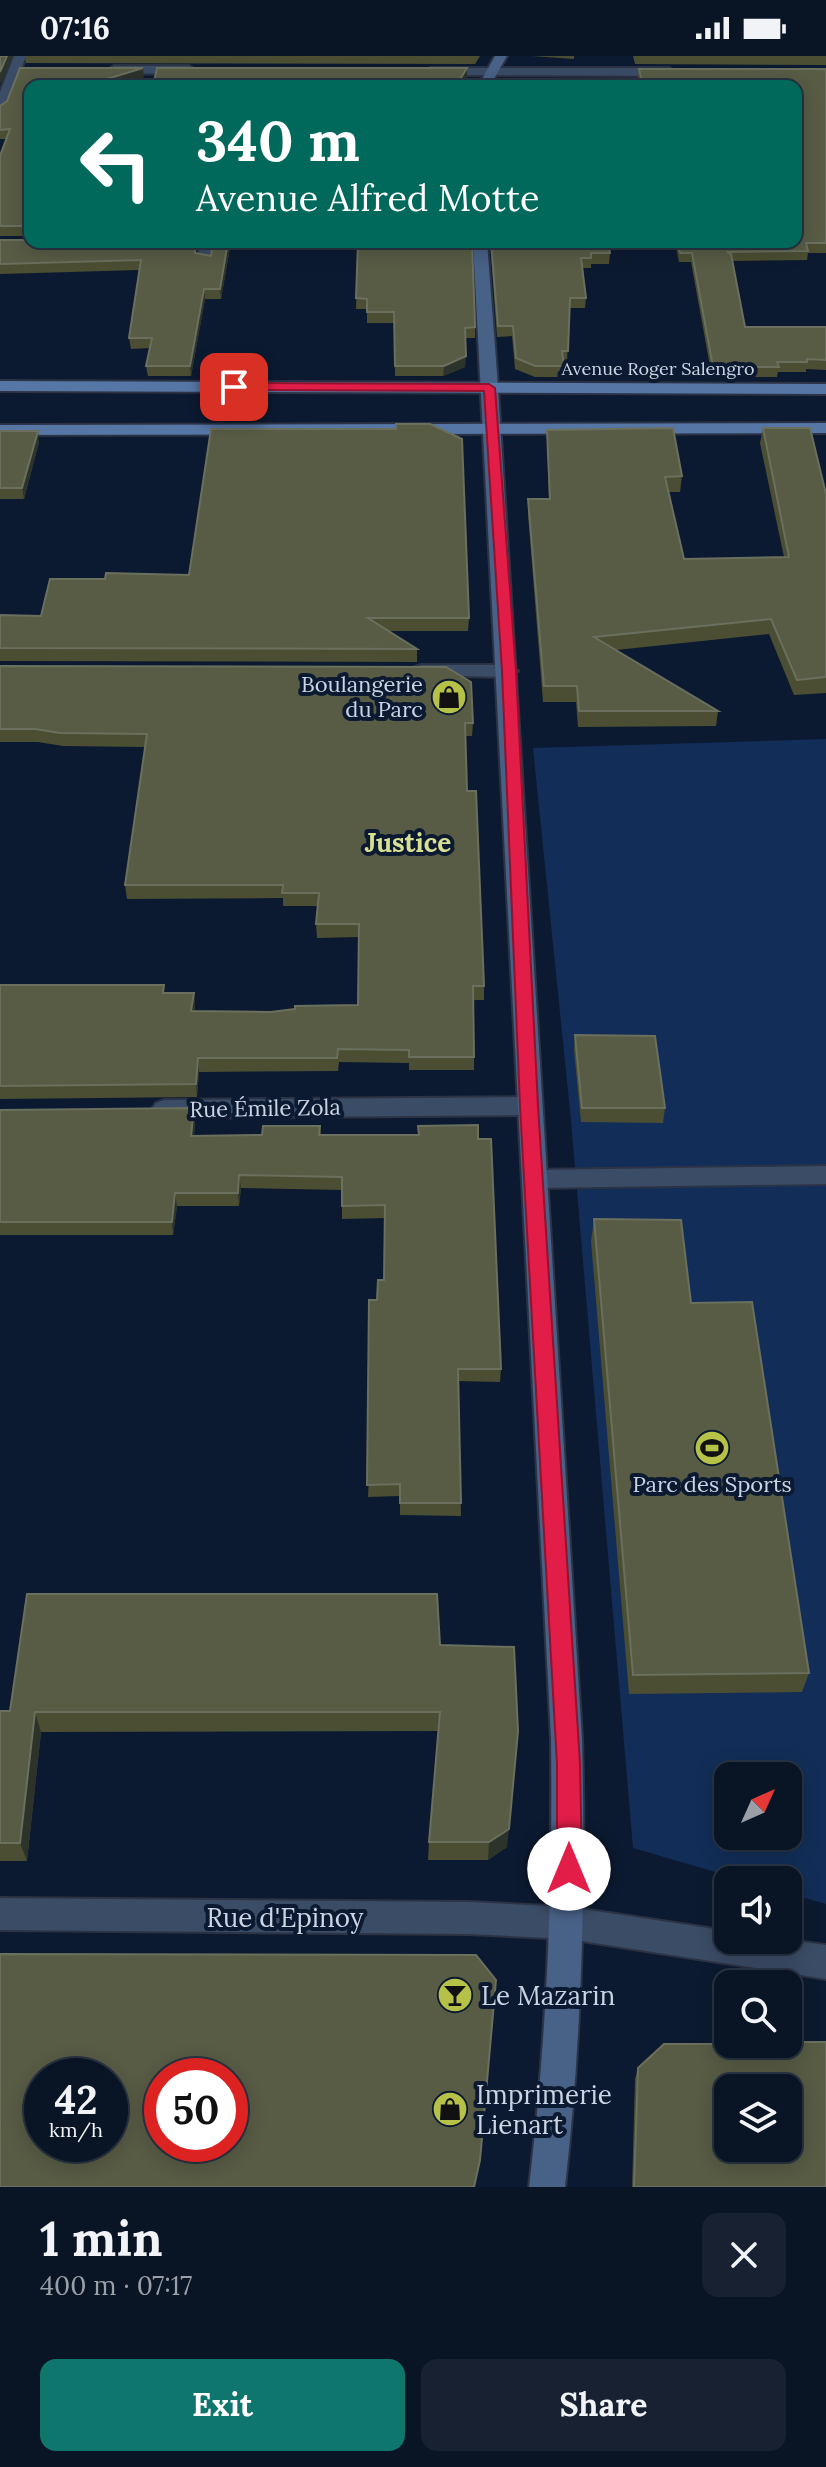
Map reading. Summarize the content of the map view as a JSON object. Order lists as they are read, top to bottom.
{
  "streets": {
    "main road": ["Avenue Roger Salengro"],
    "street": ["Rue Émile Zola", "Rue d'Epinoy"]
  },
  "districts": ["Justice"],
  "places": {
    "shop": ["Boulangerie du Parc", "Imprimerie Lienart"],
    "sports": ["Parc des Sports"],
    "bar": ["Le Mazarin"]
  },
  "north": "top right",
  "page": {
    "status": "07:16",
    "turn": ["340 m", "Avenue Alfred Motte"],
    "speed": "42 km/h",
    "limit": "50",
    "heading": ["1 min", "400 m · 07:17"],
    "buttons": ["Exit", "Share"]
  }
}
